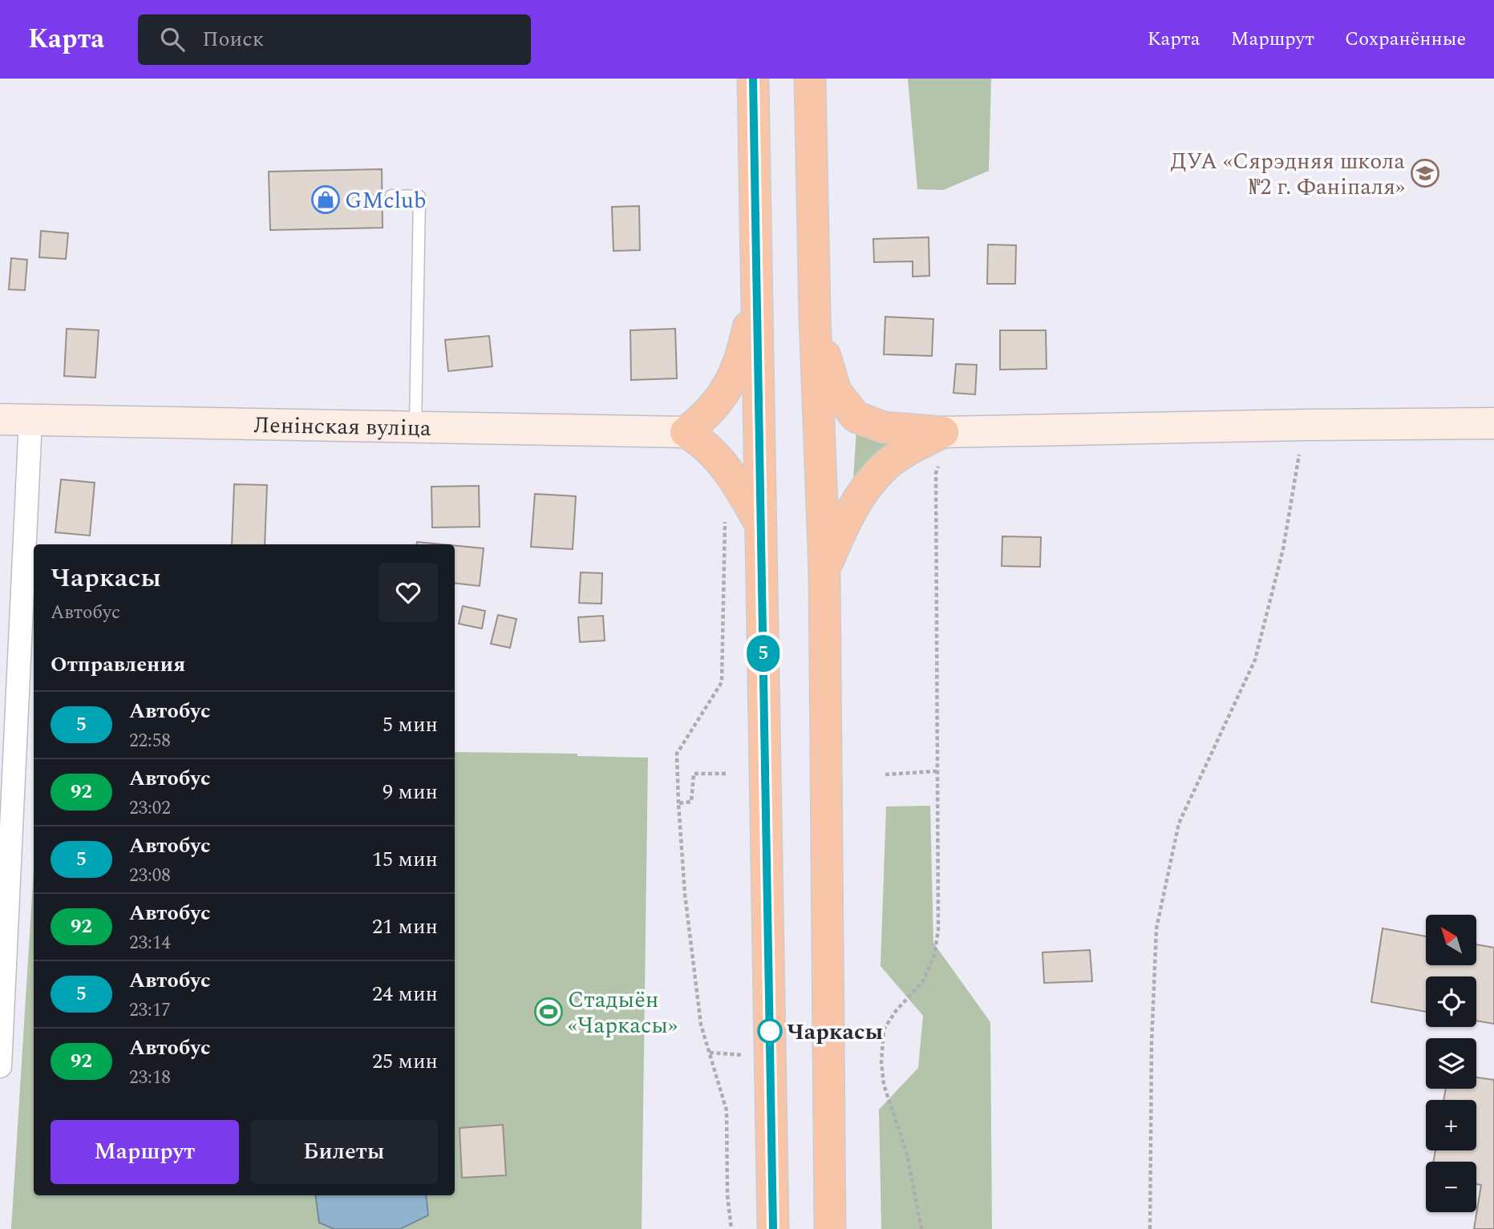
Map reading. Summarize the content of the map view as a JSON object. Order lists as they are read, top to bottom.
{
  "streets": {
    "street": ["Ленінская вуліца"]
  },
  "places": {
    "school or university": ["ДУА «Сярэдняя школа №2 г. Фаніпаля»"],
    "shop": ["GMclub"],
    "sports": ["Стадыён «Чаркасы»"],
    "other": ["Чаркасы"]
  },
  "lines": ["bus line 5"],
  "north": "top left",
  "page": {
    "header": "Карта",
    "search": "Поиск",
    "nav": ["Карта", "Маршрут", "Сохранённые"],
    "on_map": "5",
    "heading": [
      ["Чаркасы", "Автобус"],
      "Отправления"
    ],
    "list": [
      {
        "mark": "5",
        "name": "Автобус",
        "note": "22:58",
        "value": "5 мин"
      },
      {
        "mark": "92",
        "name": "Автобус",
        "note": "23:02",
        "value": "9 мин"
      },
      {
        "mark": "5",
        "name": "Автобус",
        "note": "23:08",
        "value": "15 мин"
      },
      {
        "mark": "92",
        "name": "Автобус",
        "note": "23:14",
        "value": "21 мин"
      },
      {
        "mark": "5",
        "name": "Автобус",
        "note": "23:17",
        "value": "24 мин"
      },
      {
        "mark": "92",
        "name": "Автобус",
        "note": "23:18",
        "value": "25 мин"
      }
    ],
    "map_buttons": ["+", "−"],
    "buttons": ["Маршрут", "Билеты"]
  }
}
